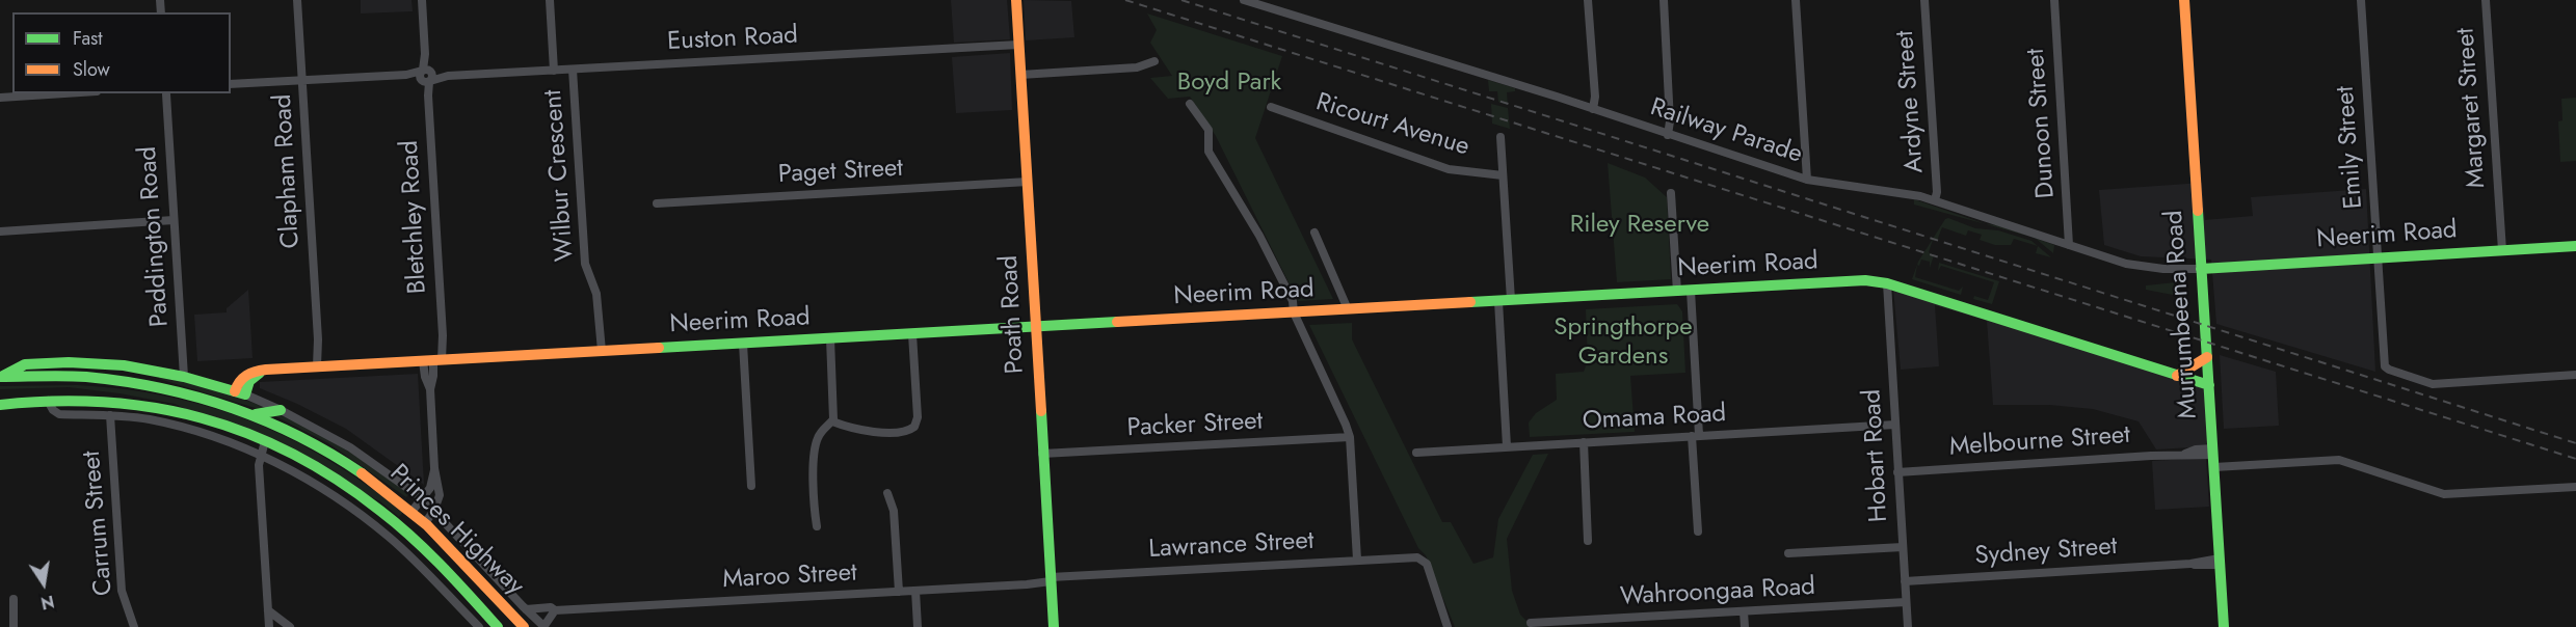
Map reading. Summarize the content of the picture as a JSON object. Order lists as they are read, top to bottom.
{
  "streets": {
    "main road": [
      "Neerim Road",
      "Poath Road",
      "Murrumbeena Road",
      "Princes Highway"
    ],
    "street": [
      "Euston Road",
      "Ardyne Street",
      "Margaret Street",
      "Dunoon Street",
      "Ricourt Avenue",
      "Railway Parade",
      "Emily Street",
      "Clapham Road",
      "Paget Street",
      "Wilbur Crescent",
      "Bletchley Road",
      "Paddington Road",
      "Omama Road",
      "Packer Street",
      "Melbourne Street",
      "Hobart Road",
      "Carrum Street",
      "Lawrance Street",
      "Sydney Street",
      "Maroo Street",
      "Wahroongaa Road"
    ]
  },
  "crossings": [
    ["Euston Road", "Wilbur Crescent"],
    ["Euston Road", "Bletchley Road"],
    ["Euston Road", "Poath Road"],
    ["Ardyne Street", "Railway Parade"],
    ["Margaret Street", "Neerim Road"],
    ["Dunoon Street", "Railway Parade"],
    ["Railway Parade", "Neerim Road"],
    ["Railway Parade", "Murrumbeena Road"],
    ["Emily Street", "Neerim Road"],
    ["Clapham Road", "Neerim Road"],
    ["Paget Street", "Poath Road"],
    ["Wilbur Crescent", "Neerim Road"],
    ["Bletchley Road", "Neerim Road"],
    ["Neerim Road", "Poath Road"],
    ["Neerim Road", "Murrumbeena Road"],
    ["Neerim Road", "Hobart Road"],
    ["Poath Road", "Packer Street"],
    ["Poath Road", "Lawrance Street"],
    ["Poath Road", "Maroo Street"],
    ["Murrumbeena Road", "Melbourne Street"],
    ["Murrumbeena Road", "Sydney Street"],
    ["Omama Road", "Hobart Road"],
    ["Melbourne Street", "Hobart Road"],
    ["Hobart Road", "Sydney Street"],
    ["Hobart Road", "Wahroongaa Road"],
    ["Lawrance Street", "Maroo Street"]
  ],
  "parks": ["Boyd Park", "Riley Reserve", "Springthorpe Gardens"],
  "legend": ["Fast", "Slow"],
  "north": "bottom"
}
